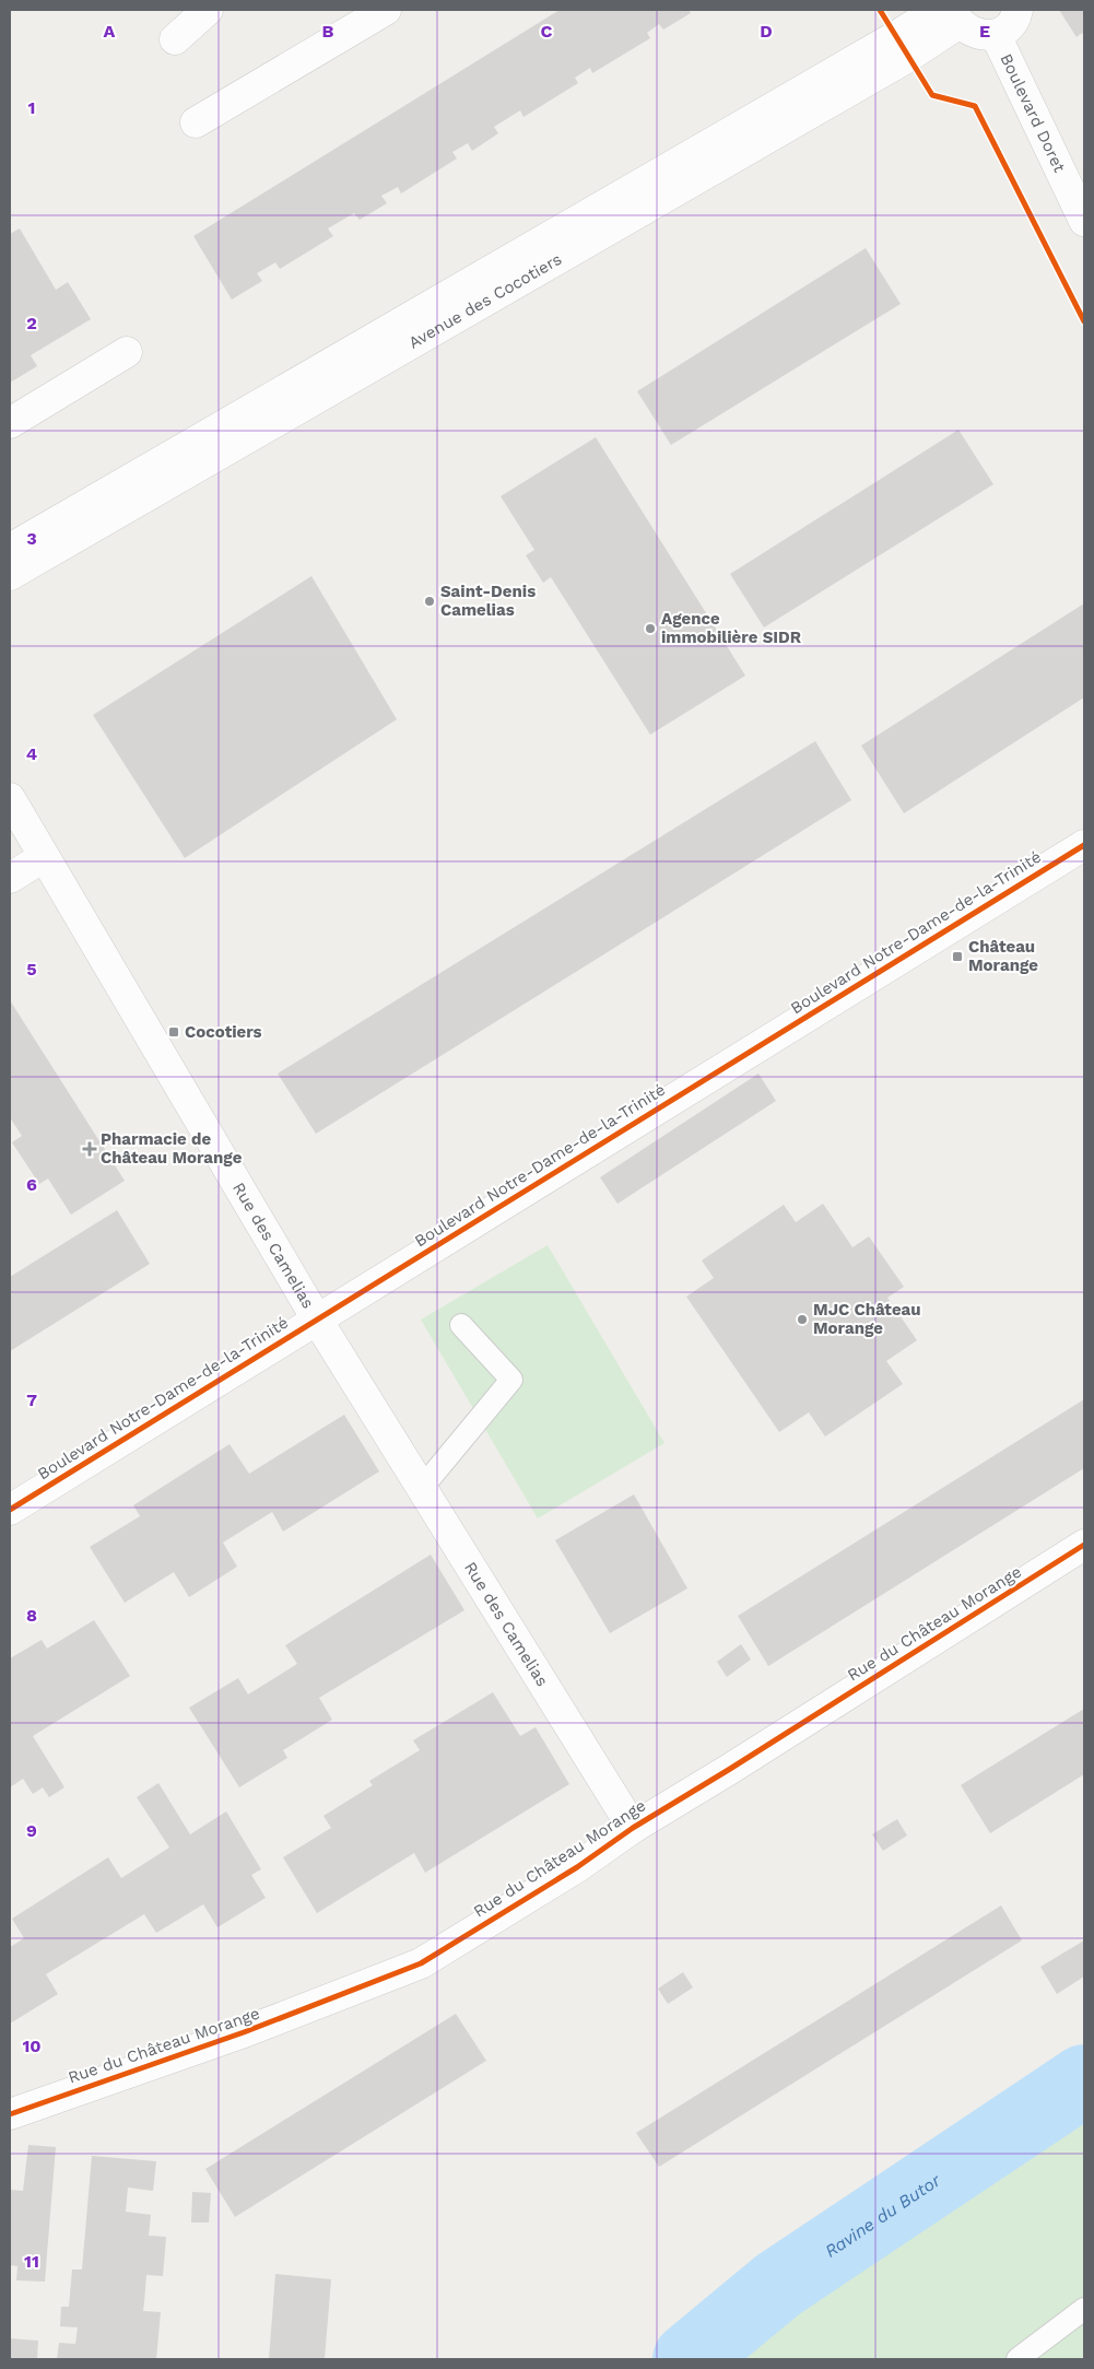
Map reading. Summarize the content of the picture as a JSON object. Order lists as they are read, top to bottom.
{
  "streets": {
    "street": [
      "Boulevard Doret",
      "Avenue des Cocotiers",
      "Boulevard Notre-Dame-de-la-Trinité",
      "Rue des Camelias",
      "Rue du Château Morange"
    ]
  },
  "crossings": [
    ["Boulevard Notre-Dame-de-la-Trinité", "Rue des Camelias"],
    ["Rue des Camelias", "Rue du Château Morange"]
  ],
  "water": ["Ravine du Butor"],
  "places": {
    "other": ["Saint-Denis Camelias", "Agence immobilière SIDR", "MJC Château Morange"],
    "transit": ["Château Morange", "Cocotiers"],
    "health": ["Pharmacie de Château Morange"]
  },
  "grid": {
    "columns": [
      "A",
      "B",
      "C",
      "D",
      "E"
    ],
    "rows": [
      "1",
      "2",
      "3",
      "4",
      "5",
      "6",
      "7",
      "8",
      "9",
      "10",
      "11"
    ]
  }
}
